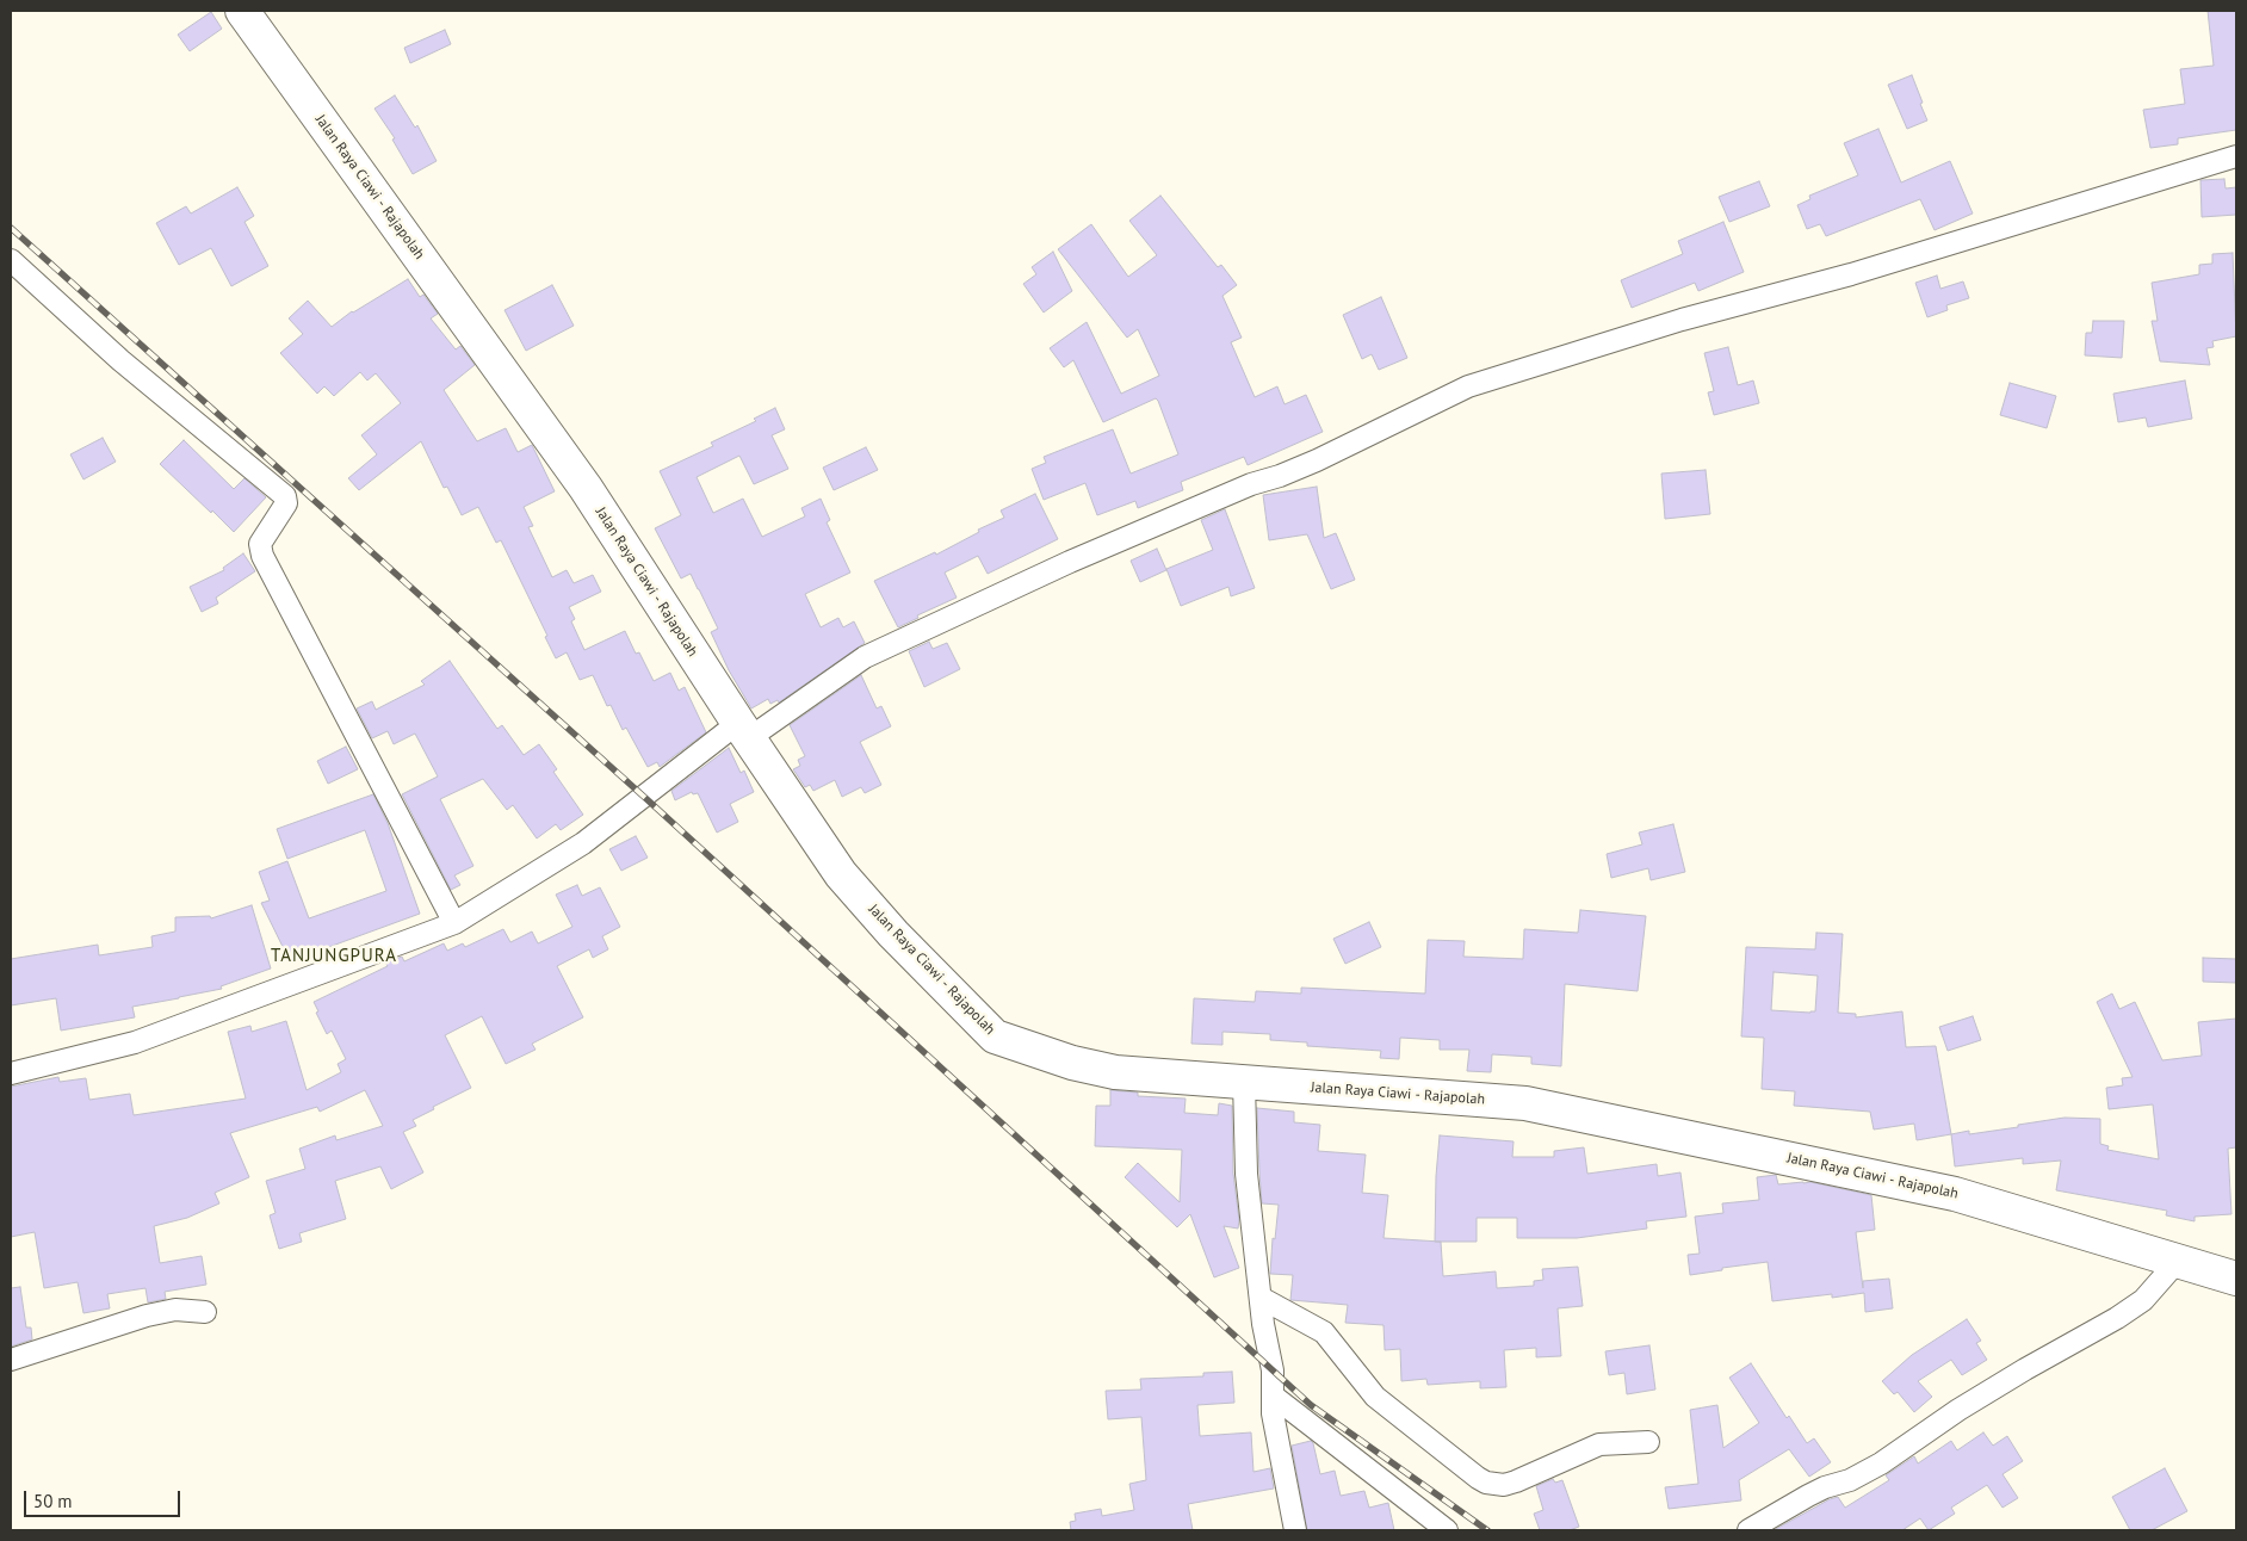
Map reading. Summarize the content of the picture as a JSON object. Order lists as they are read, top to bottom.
{
  "streets": {
    "highway": ["Jalan Raya Ciawi - Rajapolah"]
  },
  "districts": ["TANJUNGPURA"],
  "scale_bar": "50 m"
}
